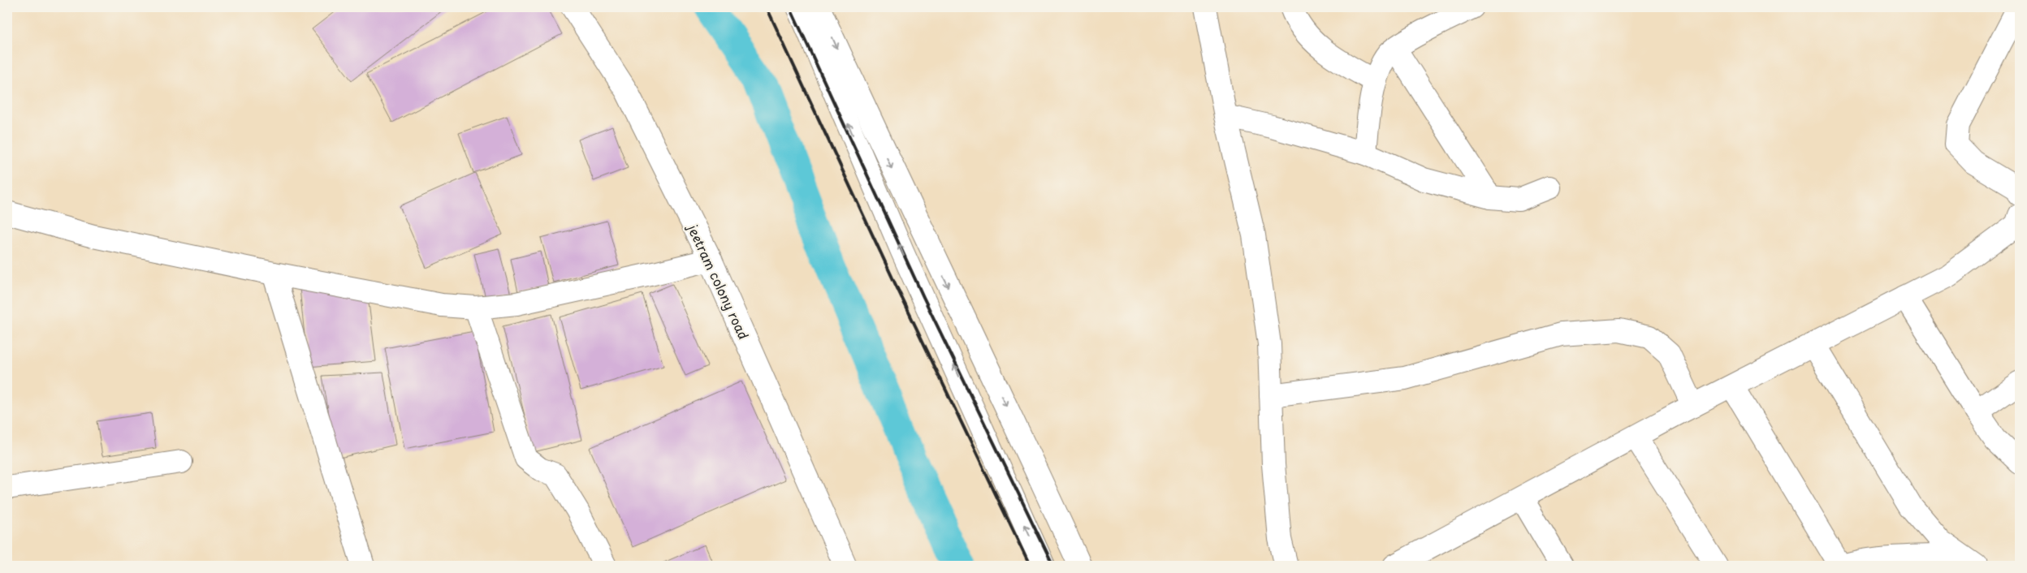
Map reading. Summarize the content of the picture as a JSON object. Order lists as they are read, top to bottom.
{
  "streets": {
    "street": ["jeetram colony road"]
  }
}
